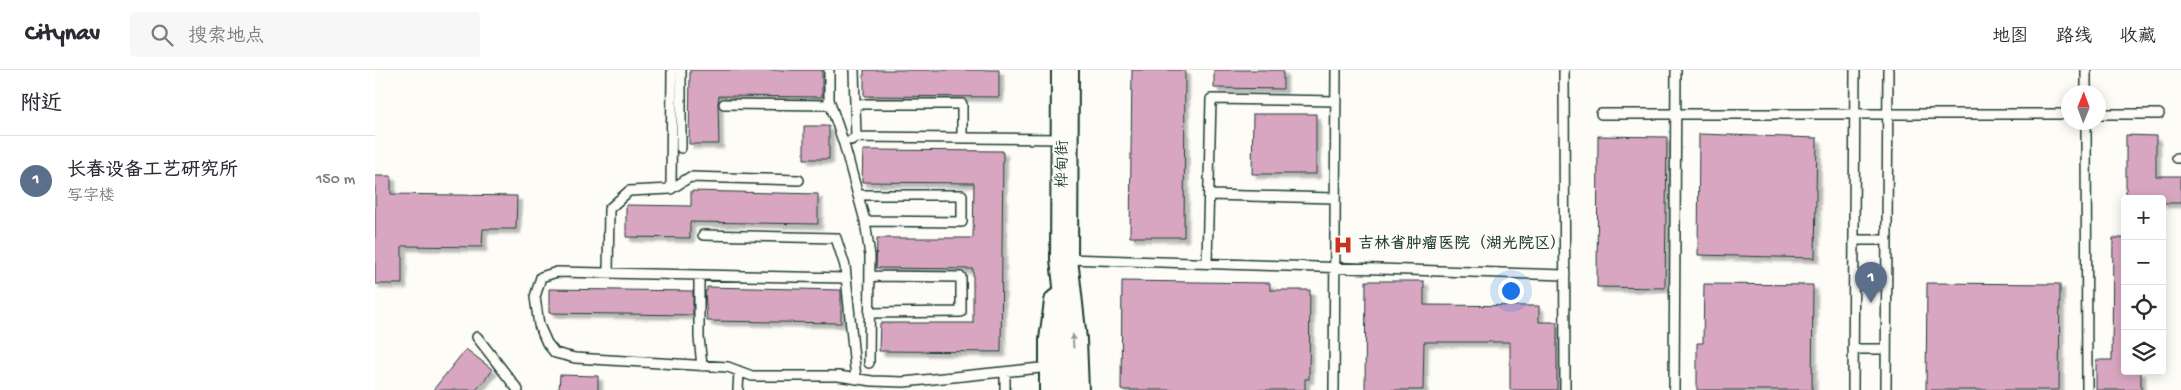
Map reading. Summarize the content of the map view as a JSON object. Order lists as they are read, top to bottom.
{
  "streets": {
    "street": ["桦甸街"]
  },
  "places": {
    "hospital": ["吉林省肿瘤医院（湖光院区）"]
  },
  "north": "top",
  "page": {
    "header": "Citynav",
    "search": "搜索地点",
    "nav": ["地图", "路线", "收藏"],
    "heading": "附近",
    "list": [
      {
        "mark": "1",
        "name": "长春设备工艺研究所",
        "note": "写字楼",
        "value": "150 m"
      }
    ],
    "map_buttons": ["+", "−"],
    "pins": "1"
  }
}
